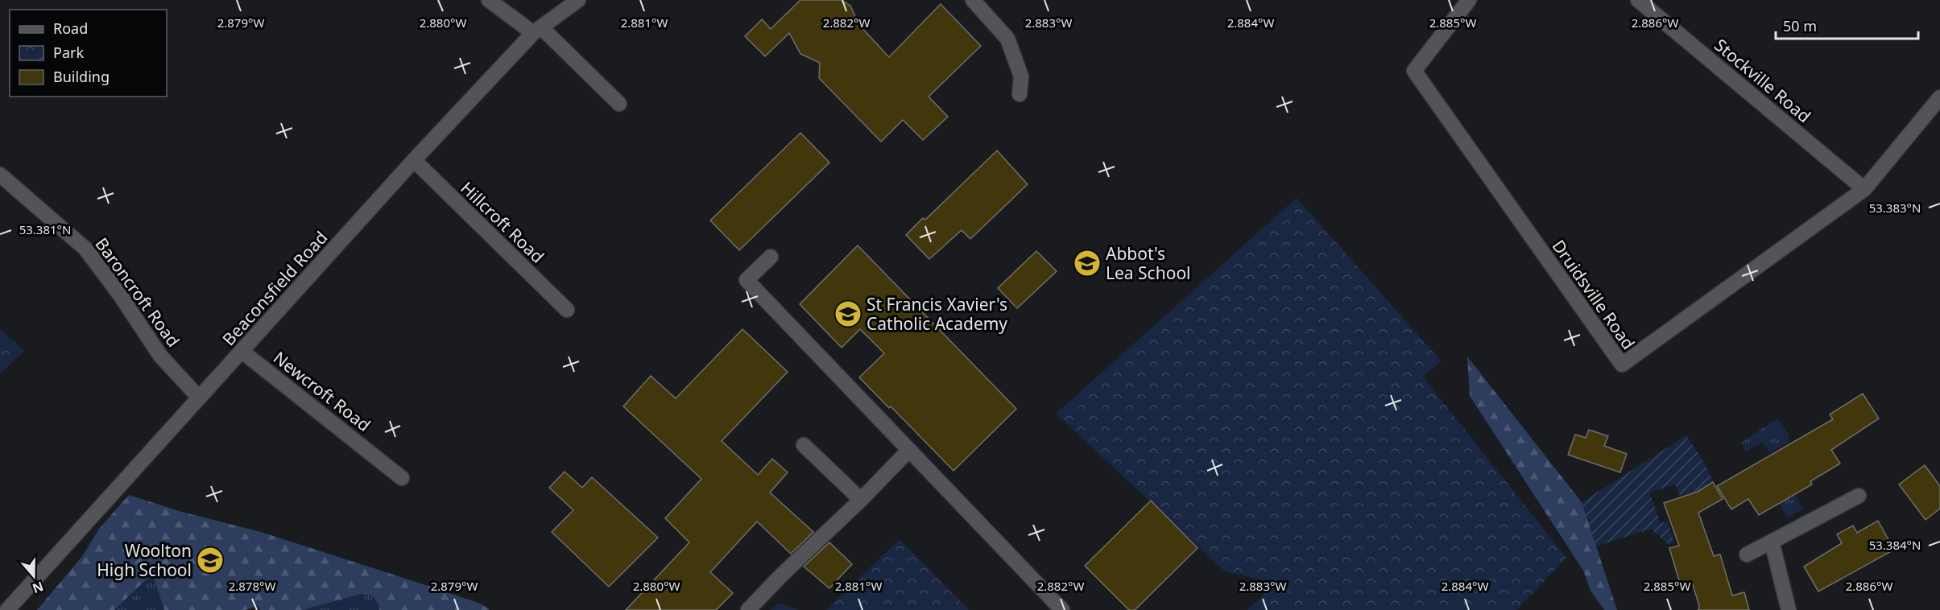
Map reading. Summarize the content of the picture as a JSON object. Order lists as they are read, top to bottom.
{
  "streets": {
    "street": [
      "Stockville Road",
      "Hillcroft Road",
      "Beaconsfield Road",
      "Baroncroft Road",
      "Druidsville Road",
      "Newcroft Road"
    ]
  },
  "crossings": [
    ["Stockville Road", "Druidsville Road"],
    ["Hillcroft Road", "Beaconsfield Road"],
    ["Beaconsfield Road", "Baroncroft Road"],
    ["Beaconsfield Road", "Newcroft Road"]
  ],
  "places": {
    "school or university": ["Abbot's Lea School", "St Francis Xavier's Catholic Academy", "Woolton High School"]
  },
  "legend": ["Road", "Park", "Building"],
  "scale_bar": "50 m",
  "north": "bottom",
  "coordinates": [
    "2.879°W",
    "2.880°W",
    "2.881°W",
    "2.882°W",
    "2.883°W",
    "2.884°W",
    "2.885°W",
    "2.886°W",
    "53.383°N",
    "53.381°N",
    "53.384°N",
    "2.878°W"
  ]
}
